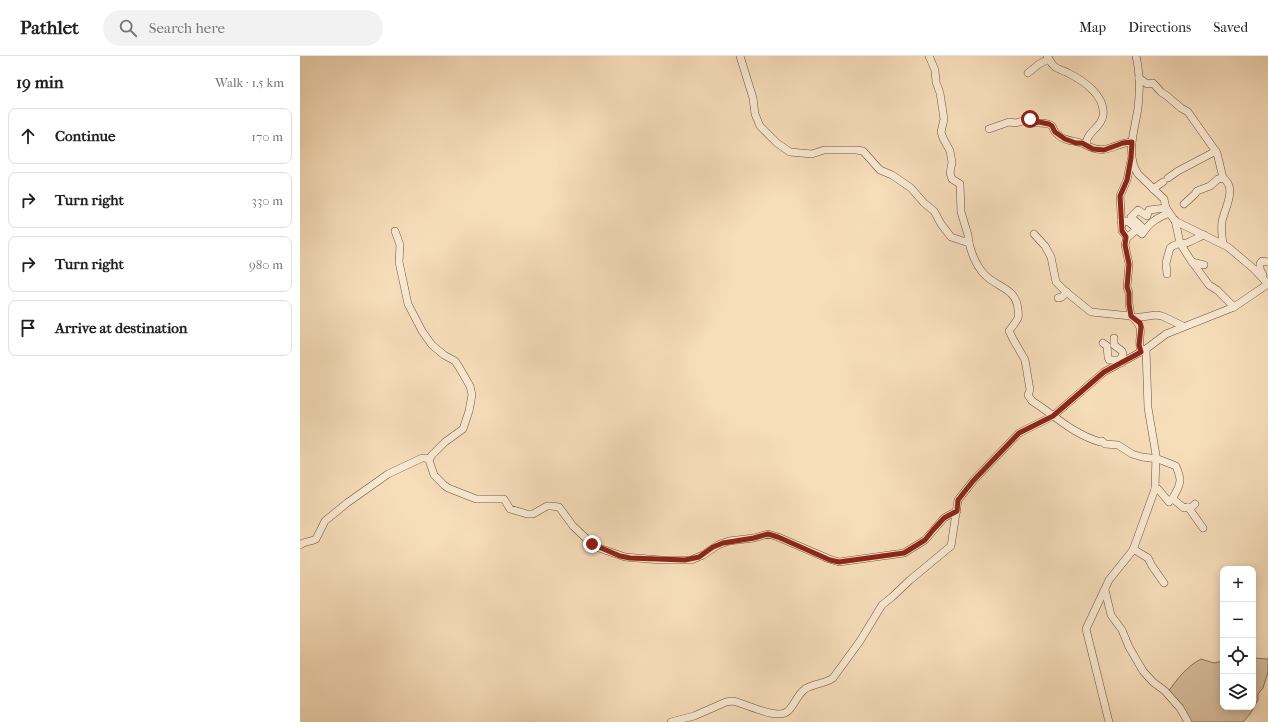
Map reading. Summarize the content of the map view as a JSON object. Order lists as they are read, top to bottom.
{
  "page": {
    "header": "Pathlet",
    "search": "Search here",
    "nav": ["Map", "Directions", "Saved"],
    "heading": ["19 min", "Walk · 1.5 km"],
    "list": [
      ["Continue", "170 m"],
      ["Turn right", "330 m"],
      ["Turn right", "980 m"],
      "Arrive at destination"
    ],
    "map_buttons": ["+", "−"]
  }
}
